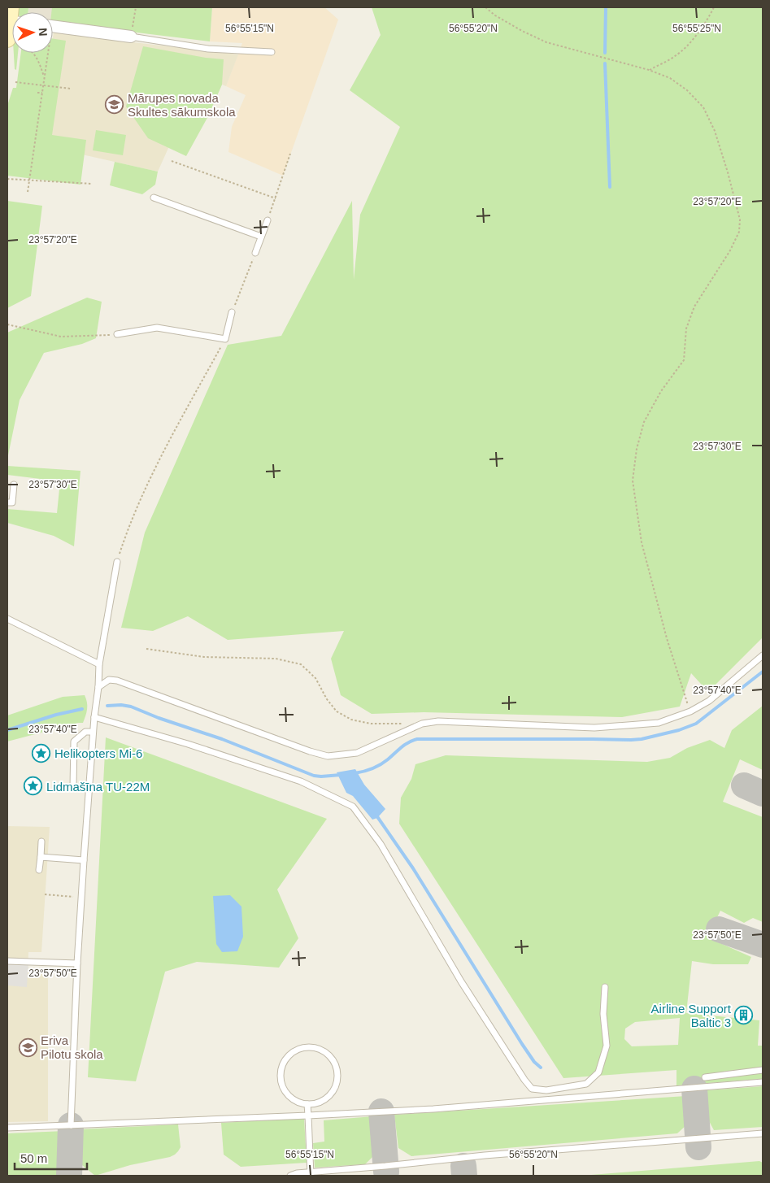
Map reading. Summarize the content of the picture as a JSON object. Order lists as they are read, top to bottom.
{
  "places": {
    "school or university": ["Mārupes novada Skultes sākumskola", "Eriva Pilotu skola"],
    "place": ["Helikopters Mi-6", "Lidmašīna TU-22M"],
    "building": ["Airline Support Baltic 3"]
  },
  "scale_bar": "50 m",
  "north": "right",
  "coordinates": [
    "56°55'15\"N",
    "56°55'20\"N",
    "56°55'25\"N",
    "23°57'20\"E",
    "23°57'30\"E",
    "23°57'40\"E",
    "23°57'50\"E"
  ]
}
